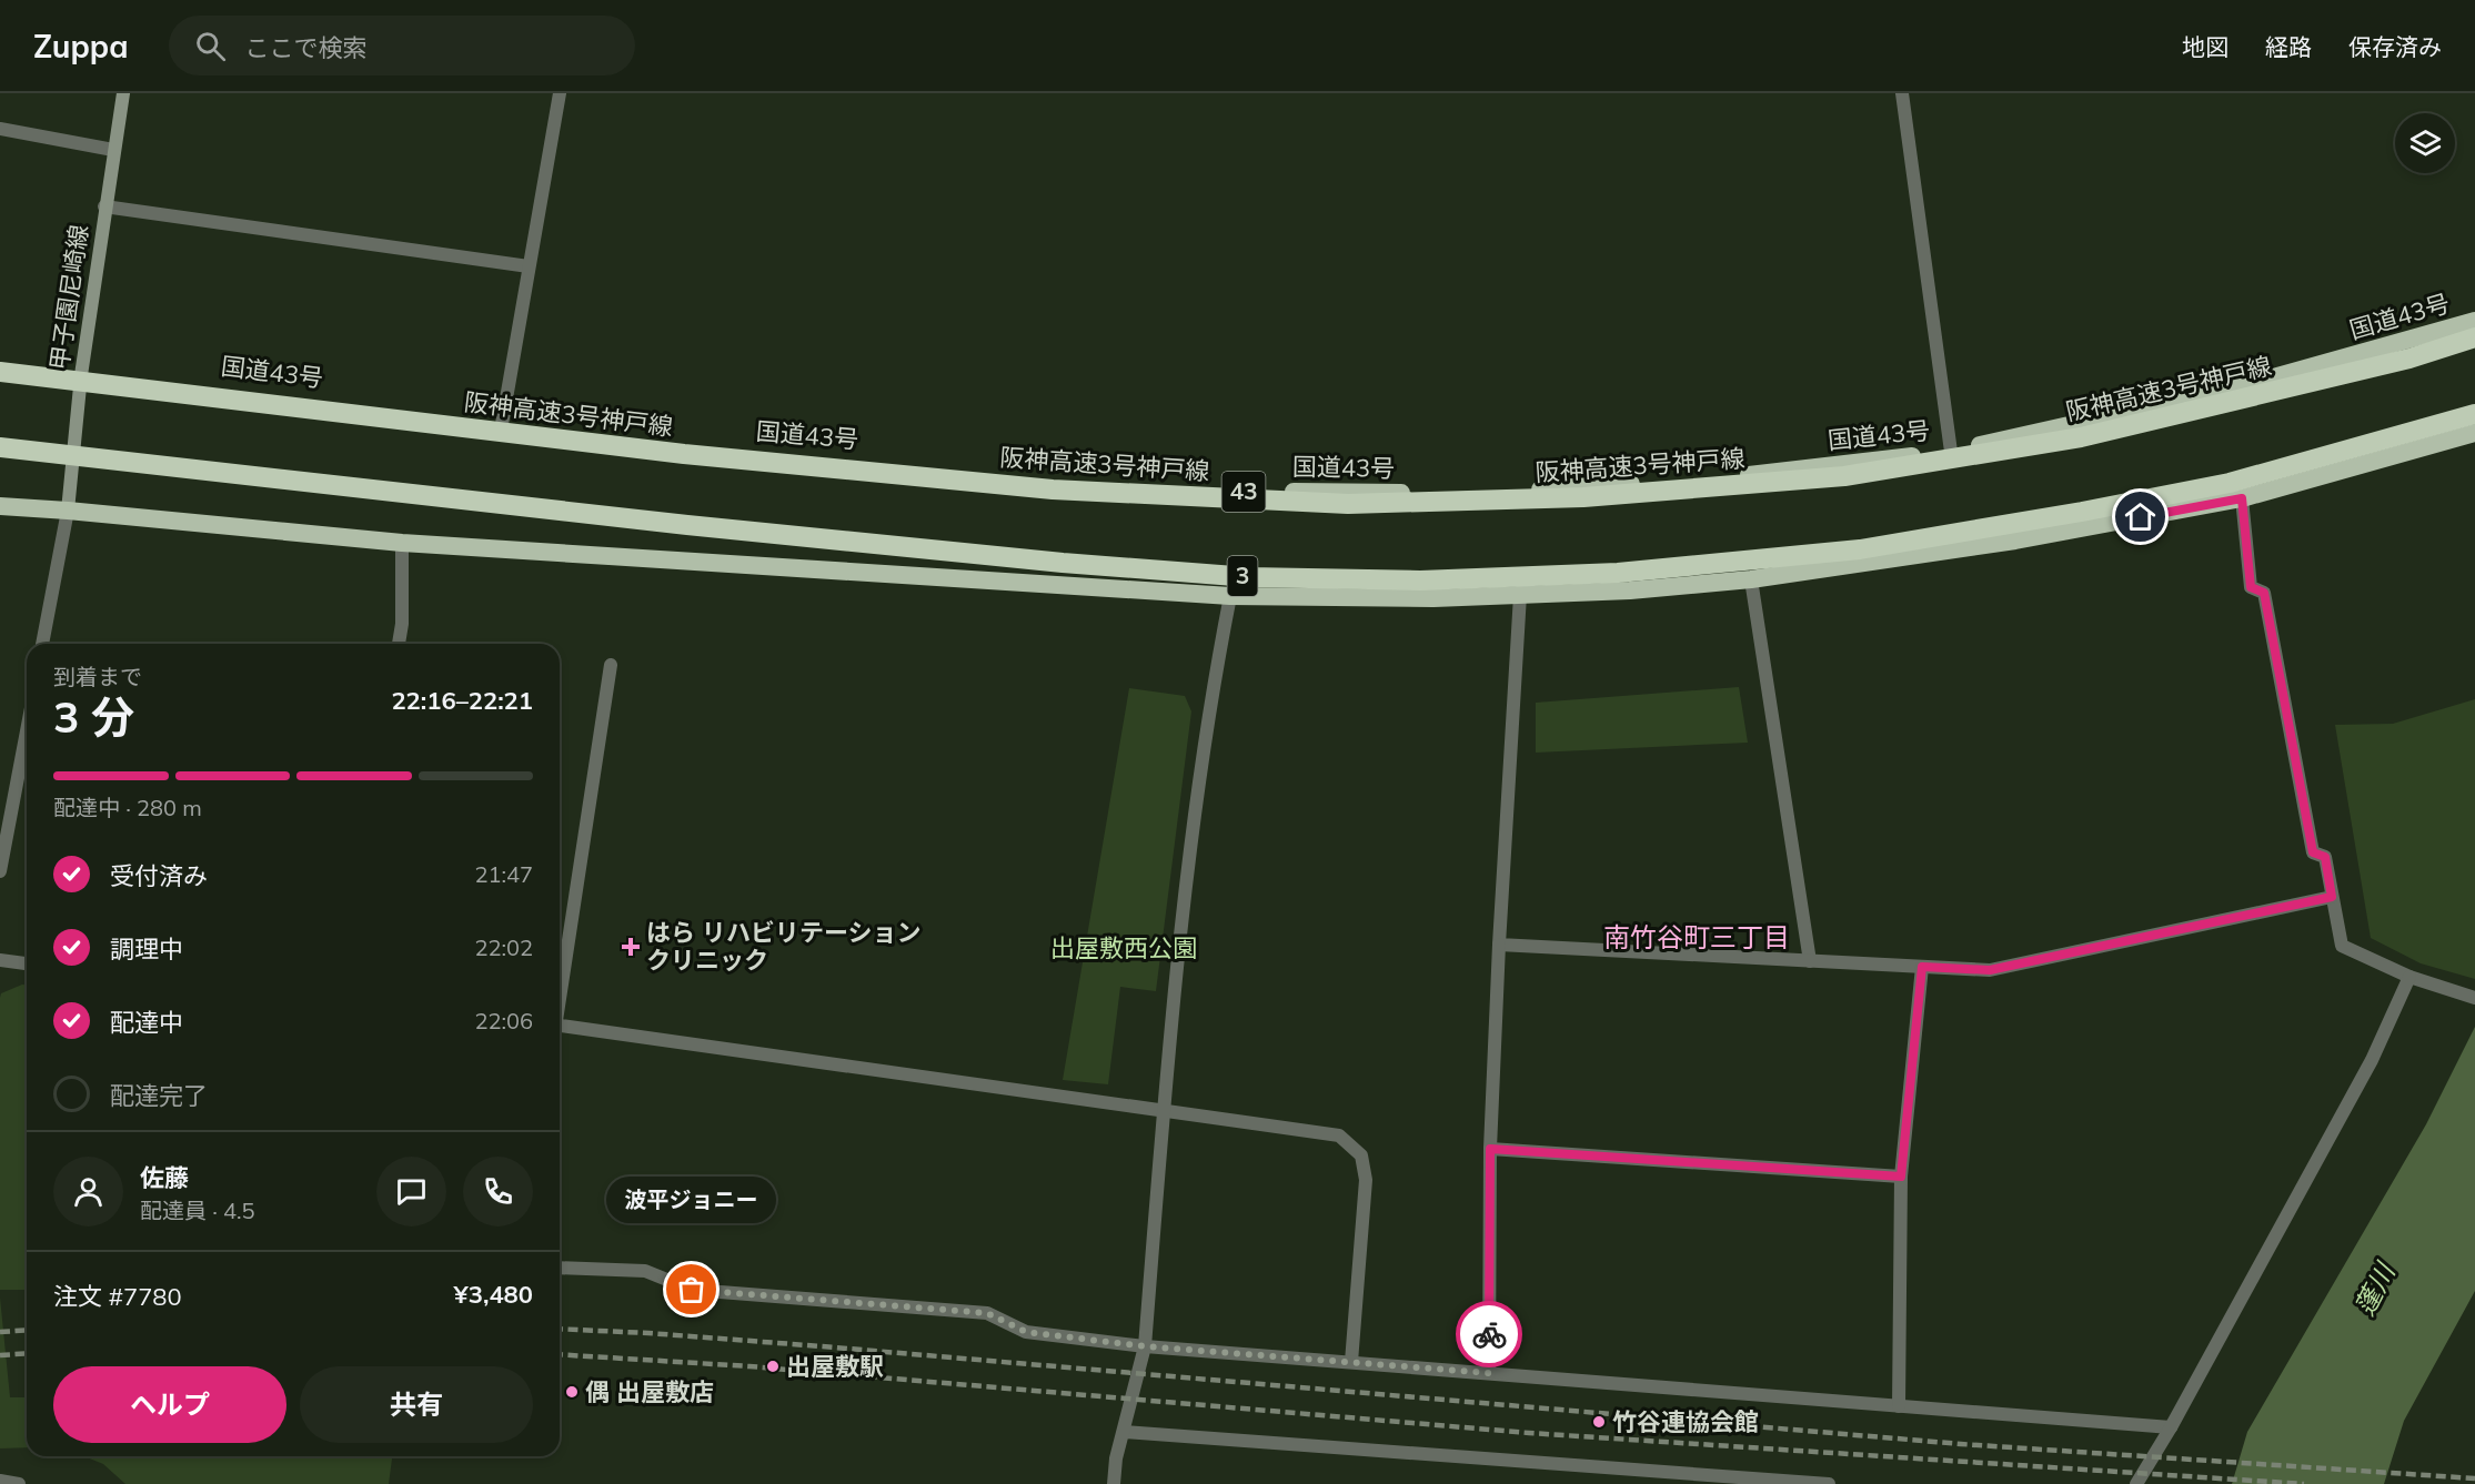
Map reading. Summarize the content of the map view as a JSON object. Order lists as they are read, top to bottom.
{
  "streets": {
    "highway": [
      "国道43号",
      "阪神高速3号神戸線",
      "43",
      "3"
    ],
    "main road": ["甲子園尼崎線"]
  },
  "crossings": [
    ["甲子園尼崎線", "国道43号"]
  ],
  "districts": ["南竹谷町三丁目"],
  "water": ["蓬川"],
  "parks": ["出屋敷西公園"],
  "places": {
    "health": ["はら リハビリテーション クリニック"],
    "other": [
      "波平ジョニー",
      "出屋敷駅",
      "偶 出屋敷店",
      "竹谷連協会館"
    ]
  },
  "page": {
    "header": "Zuppa",
    "search": "ここで検索",
    "nav": ["地図", "経路", "保存済み"],
    "heading": ["3 分", "到着まで", "22:16–22:21"],
    "panel": [
      "佐藤",
      "配達員 · 4.5",
      "注文 #7780",
      "¥3,480"
    ],
    "bar": "配達中 · 280 m",
    "list": [
      ["受付済み", "21:47"],
      ["調理中", "22:02"],
      ["配達中", "22:06"],
      "配達完了"
    ],
    "bubble": "波平ジョニー",
    "buttons": ["ヘルプ", "共有"]
  }
}
